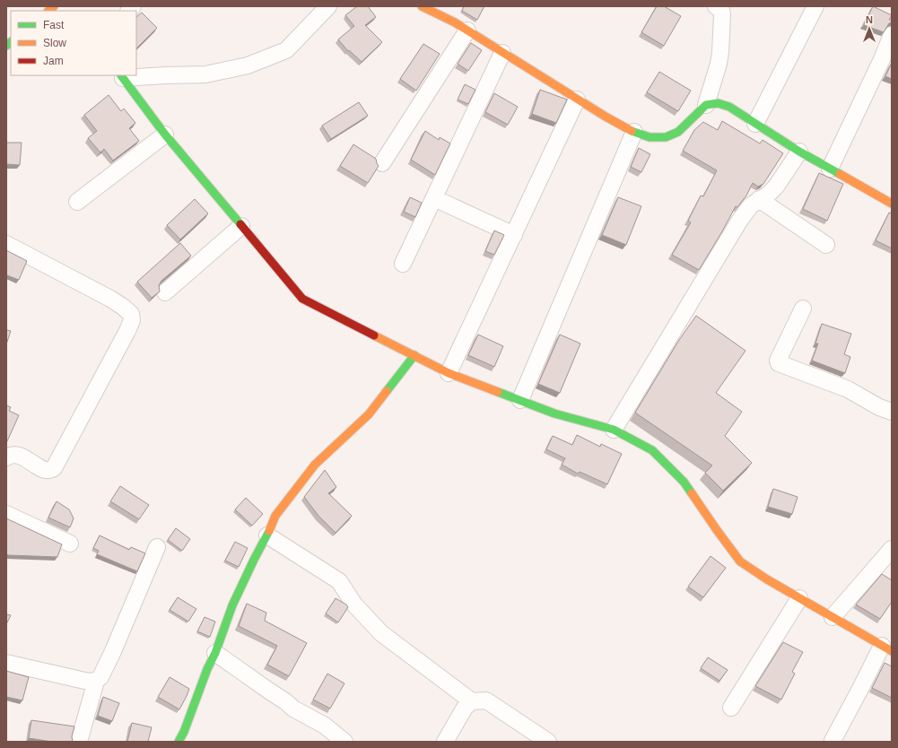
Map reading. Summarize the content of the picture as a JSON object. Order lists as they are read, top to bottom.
{
  "legend": ["Fast", "Slow", "Jam"],
  "north": "top"
}
